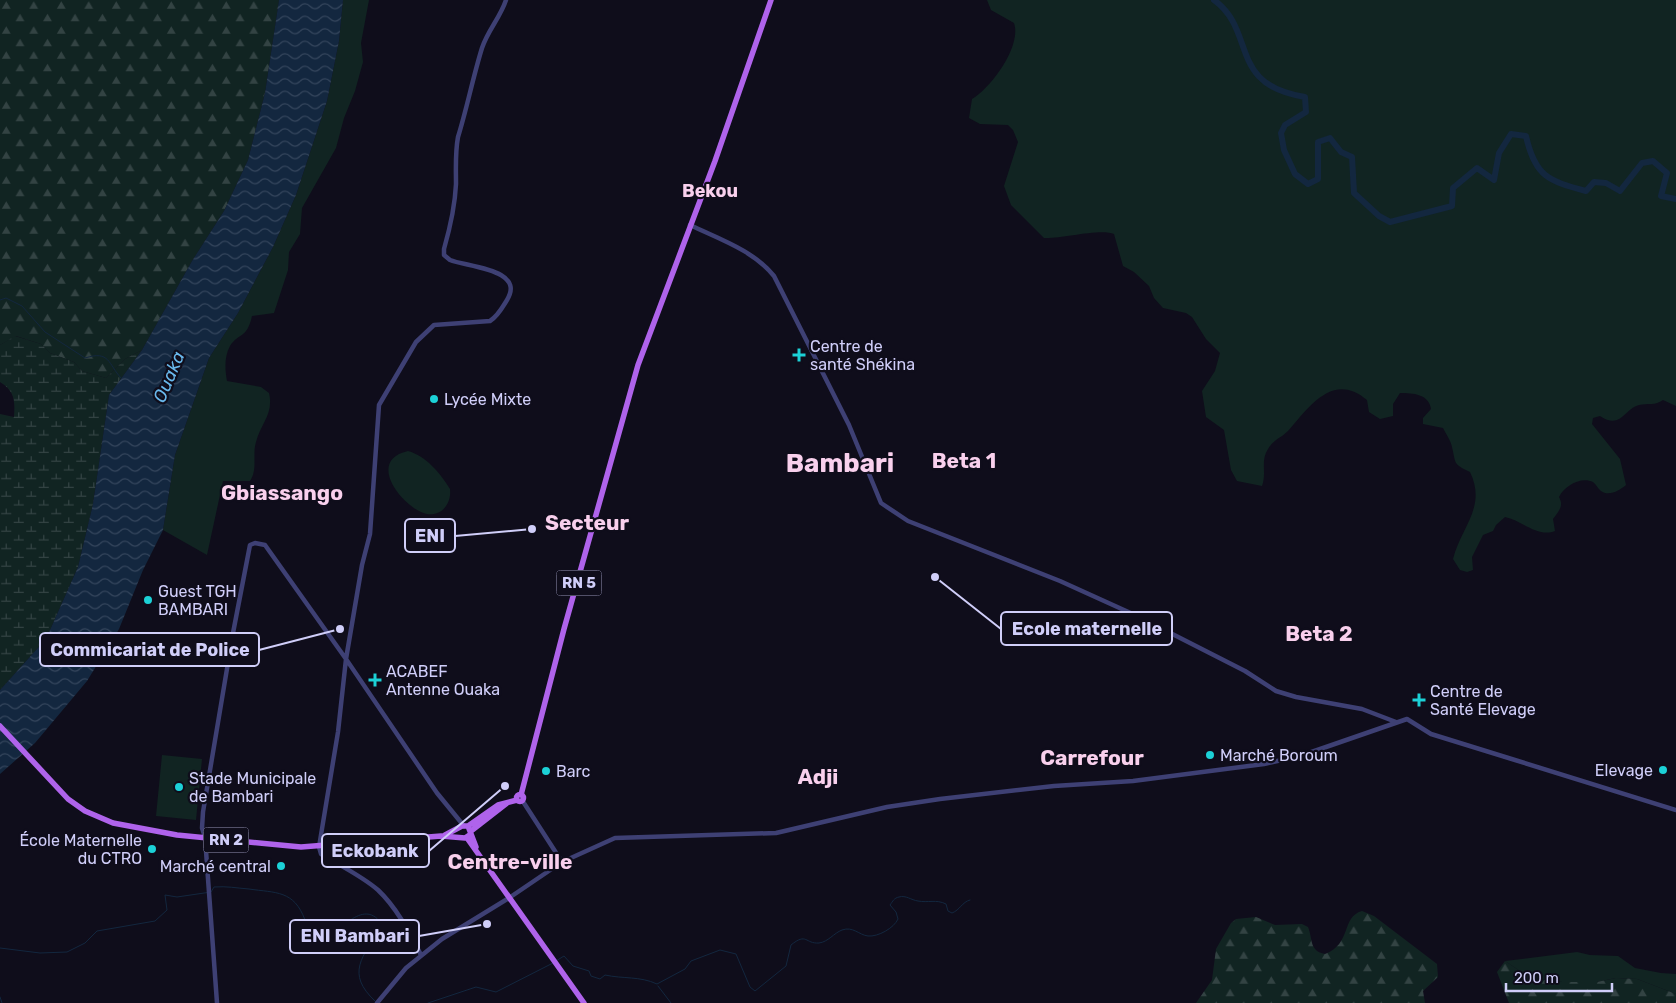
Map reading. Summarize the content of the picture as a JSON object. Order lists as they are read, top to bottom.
{
  "streets": {
    "main road": ["RN 5", "RN 2"]
  },
  "districts": [
    "Bekou",
    "Beta 1",
    "Bambari",
    "Gbiassango",
    "Secteur",
    "Beta 2",
    "Carrefour",
    "Adji",
    "Centre-ville"
  ],
  "water": ["Ouaka"],
  "places": {
    "health": ["Centre de santé Shékina", "ACABEF Antenne Ouaka", "Centre de Santé Elevage"],
    "other": [
      "Lycée Mixte",
      "ENI",
      "Ecole maternelle",
      "Guest TGH BAMBARI",
      "Commicariat de Police",
      "Marché Boroum",
      "Elevage",
      "Barc",
      "Eckobank",
      "Stade Municipale de Bambari",
      "École Maternelle du CTRO",
      "Marché central",
      "ENI Bambari"
    ]
  },
  "scale_bar": "200 m"
}
